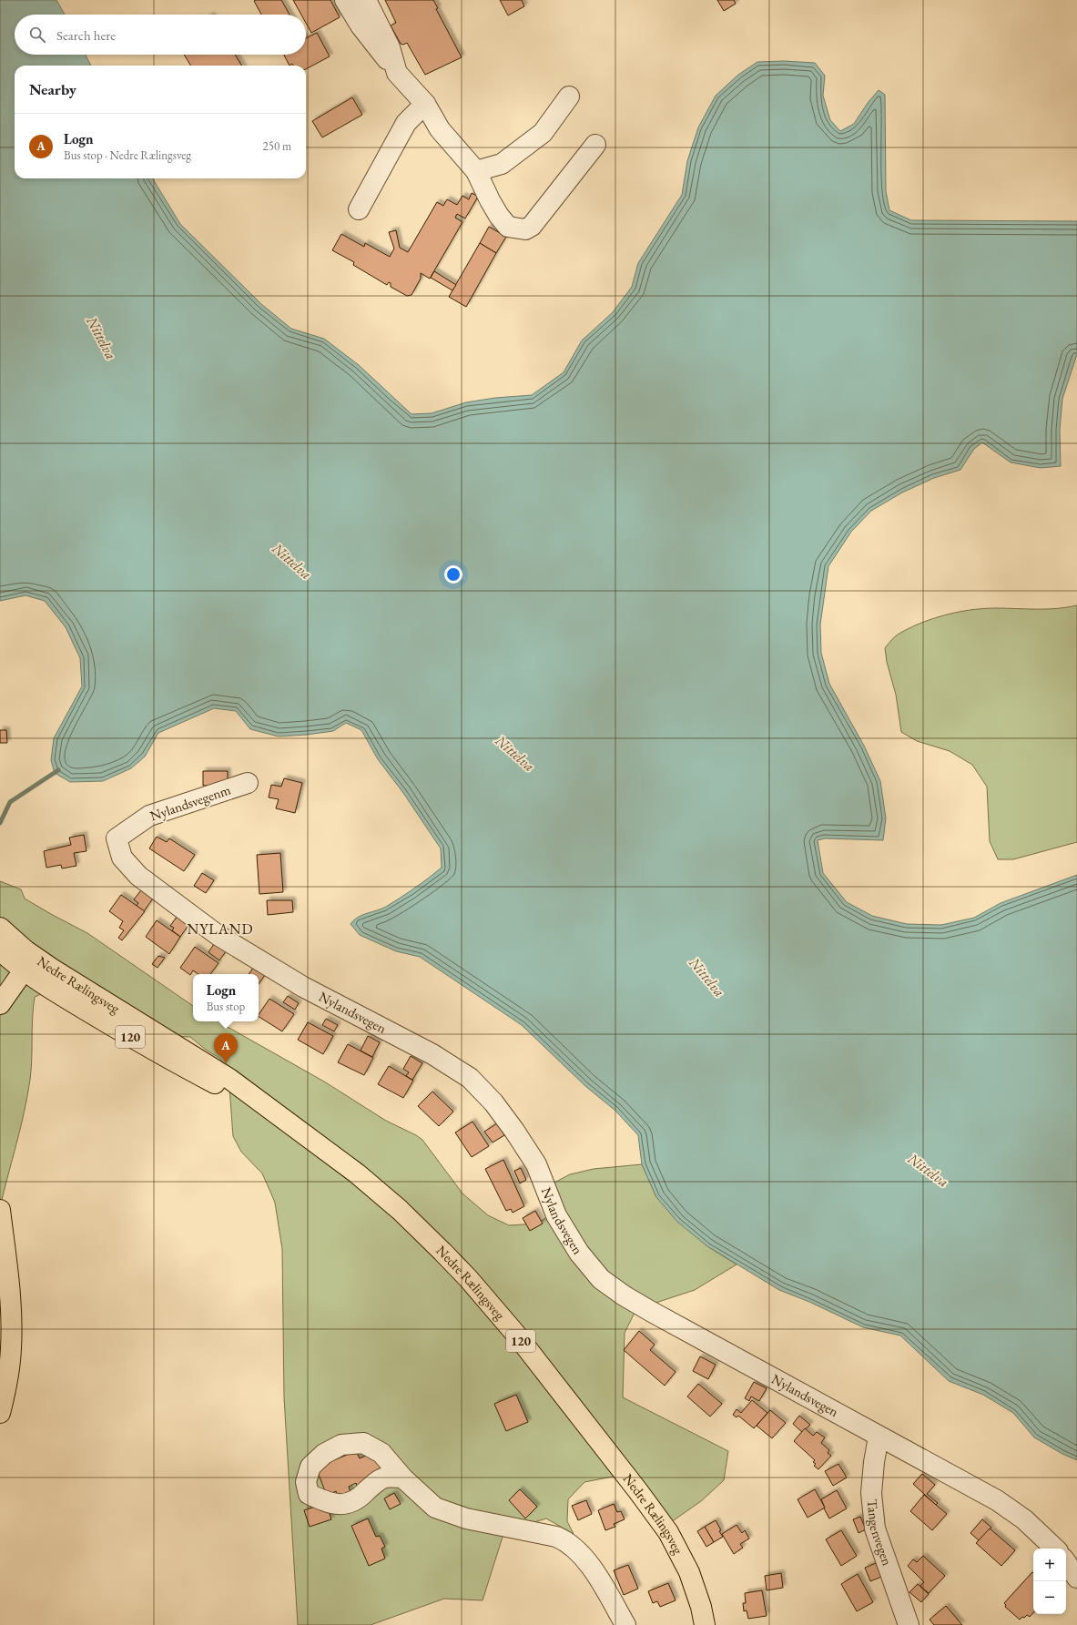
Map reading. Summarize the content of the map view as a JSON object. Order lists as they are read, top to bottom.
{
  "streets": {
    "main road": ["Nedre Rælingsveg", "120"],
    "street": ["Nylandsvegenm", "Nylandsvegen", "Tangenvegen"]
  },
  "crossings": [
    ["Nylandsvegenm", "Nylandsvegen"],
    ["Nylandsvegen", "Tangenvegen"]
  ],
  "districts": ["NYLAND"],
  "water": ["Nittelva"],
  "page": {
    "search": "Search here",
    "heading": "Nearby",
    "list": [
      {
        "mark": "A",
        "name": "Logn",
        "note": "Bus stop · Nedre Rælingsveg",
        "value": "250 m"
      }
    ],
    "popup": ["Logn", "Bus stop"],
    "pins": "A",
    "map_buttons": ["+", "−"]
  }
}
